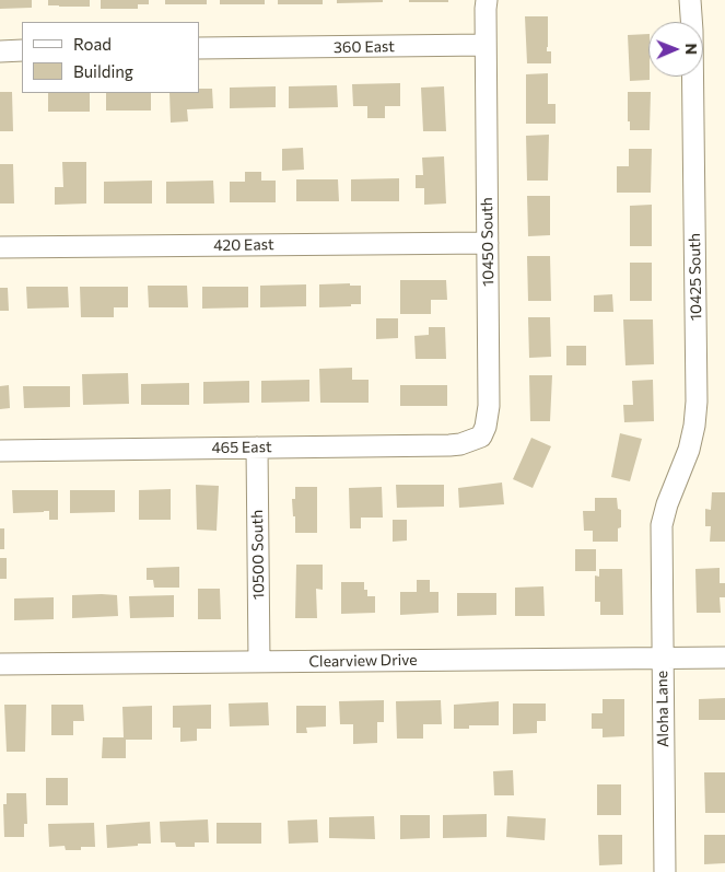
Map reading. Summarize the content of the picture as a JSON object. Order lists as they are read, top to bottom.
{
  "streets": {
    "street": [
      "360 East",
      "10450 South",
      "420 East",
      "10425 South",
      "465 East",
      "10500 South",
      "Clearview Drive",
      "Aloha Lane"
    ]
  },
  "crossings": [
    ["360 East", "10450 South"],
    ["10450 South", "420 East"],
    ["10450 South", "465 East"],
    ["10425 South", "Aloha Lane"],
    ["465 East", "10500 South"],
    ["10500 South", "Clearview Drive"],
    ["Clearview Drive", "Aloha Lane"]
  ],
  "legend": ["Road", "Building"],
  "north": "right"
}
